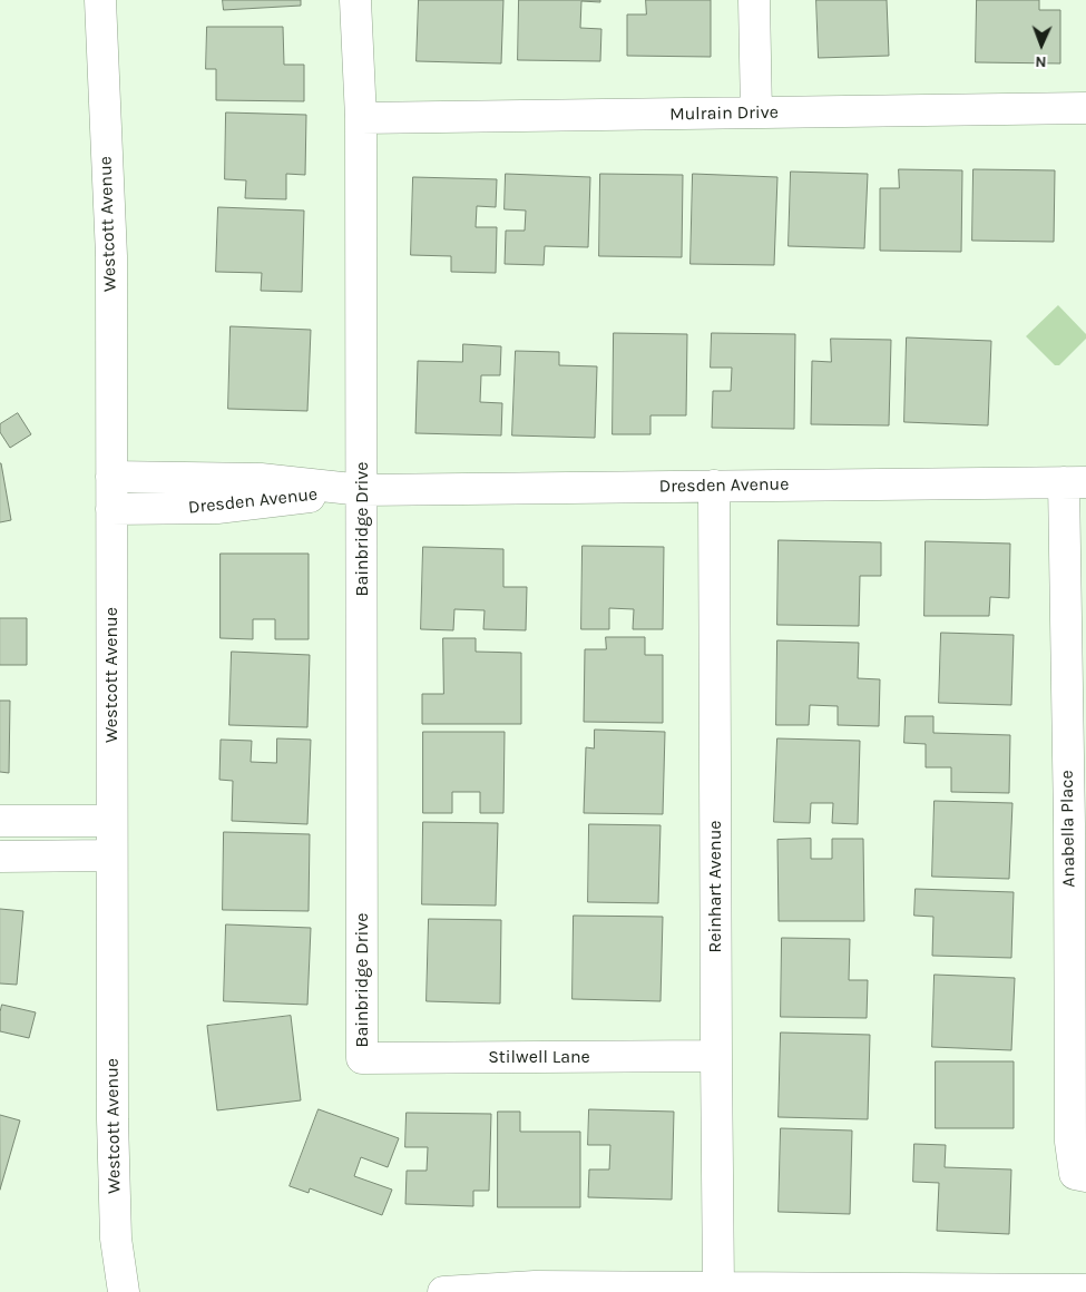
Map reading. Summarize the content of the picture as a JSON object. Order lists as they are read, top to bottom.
{
  "streets": {
    "street": [
      "Mulrain Drive",
      "Westcott Avenue",
      "Dresden Avenue",
      "Bainbridge Drive",
      "Anabella Place",
      "Reinhart Avenue",
      "Stilwell Lane"
    ]
  },
  "crossings": [
    ["Mulrain Drive", "Bainbridge Drive"],
    ["Westcott Avenue", "Dresden Avenue"],
    ["Dresden Avenue", "Bainbridge Drive"],
    ["Dresden Avenue", "Anabella Place"],
    ["Dresden Avenue", "Reinhart Avenue"],
    ["Bainbridge Drive", "Stilwell Lane"],
    ["Reinhart Avenue", "Stilwell Lane"]
  ],
  "north": "bottom"
}
